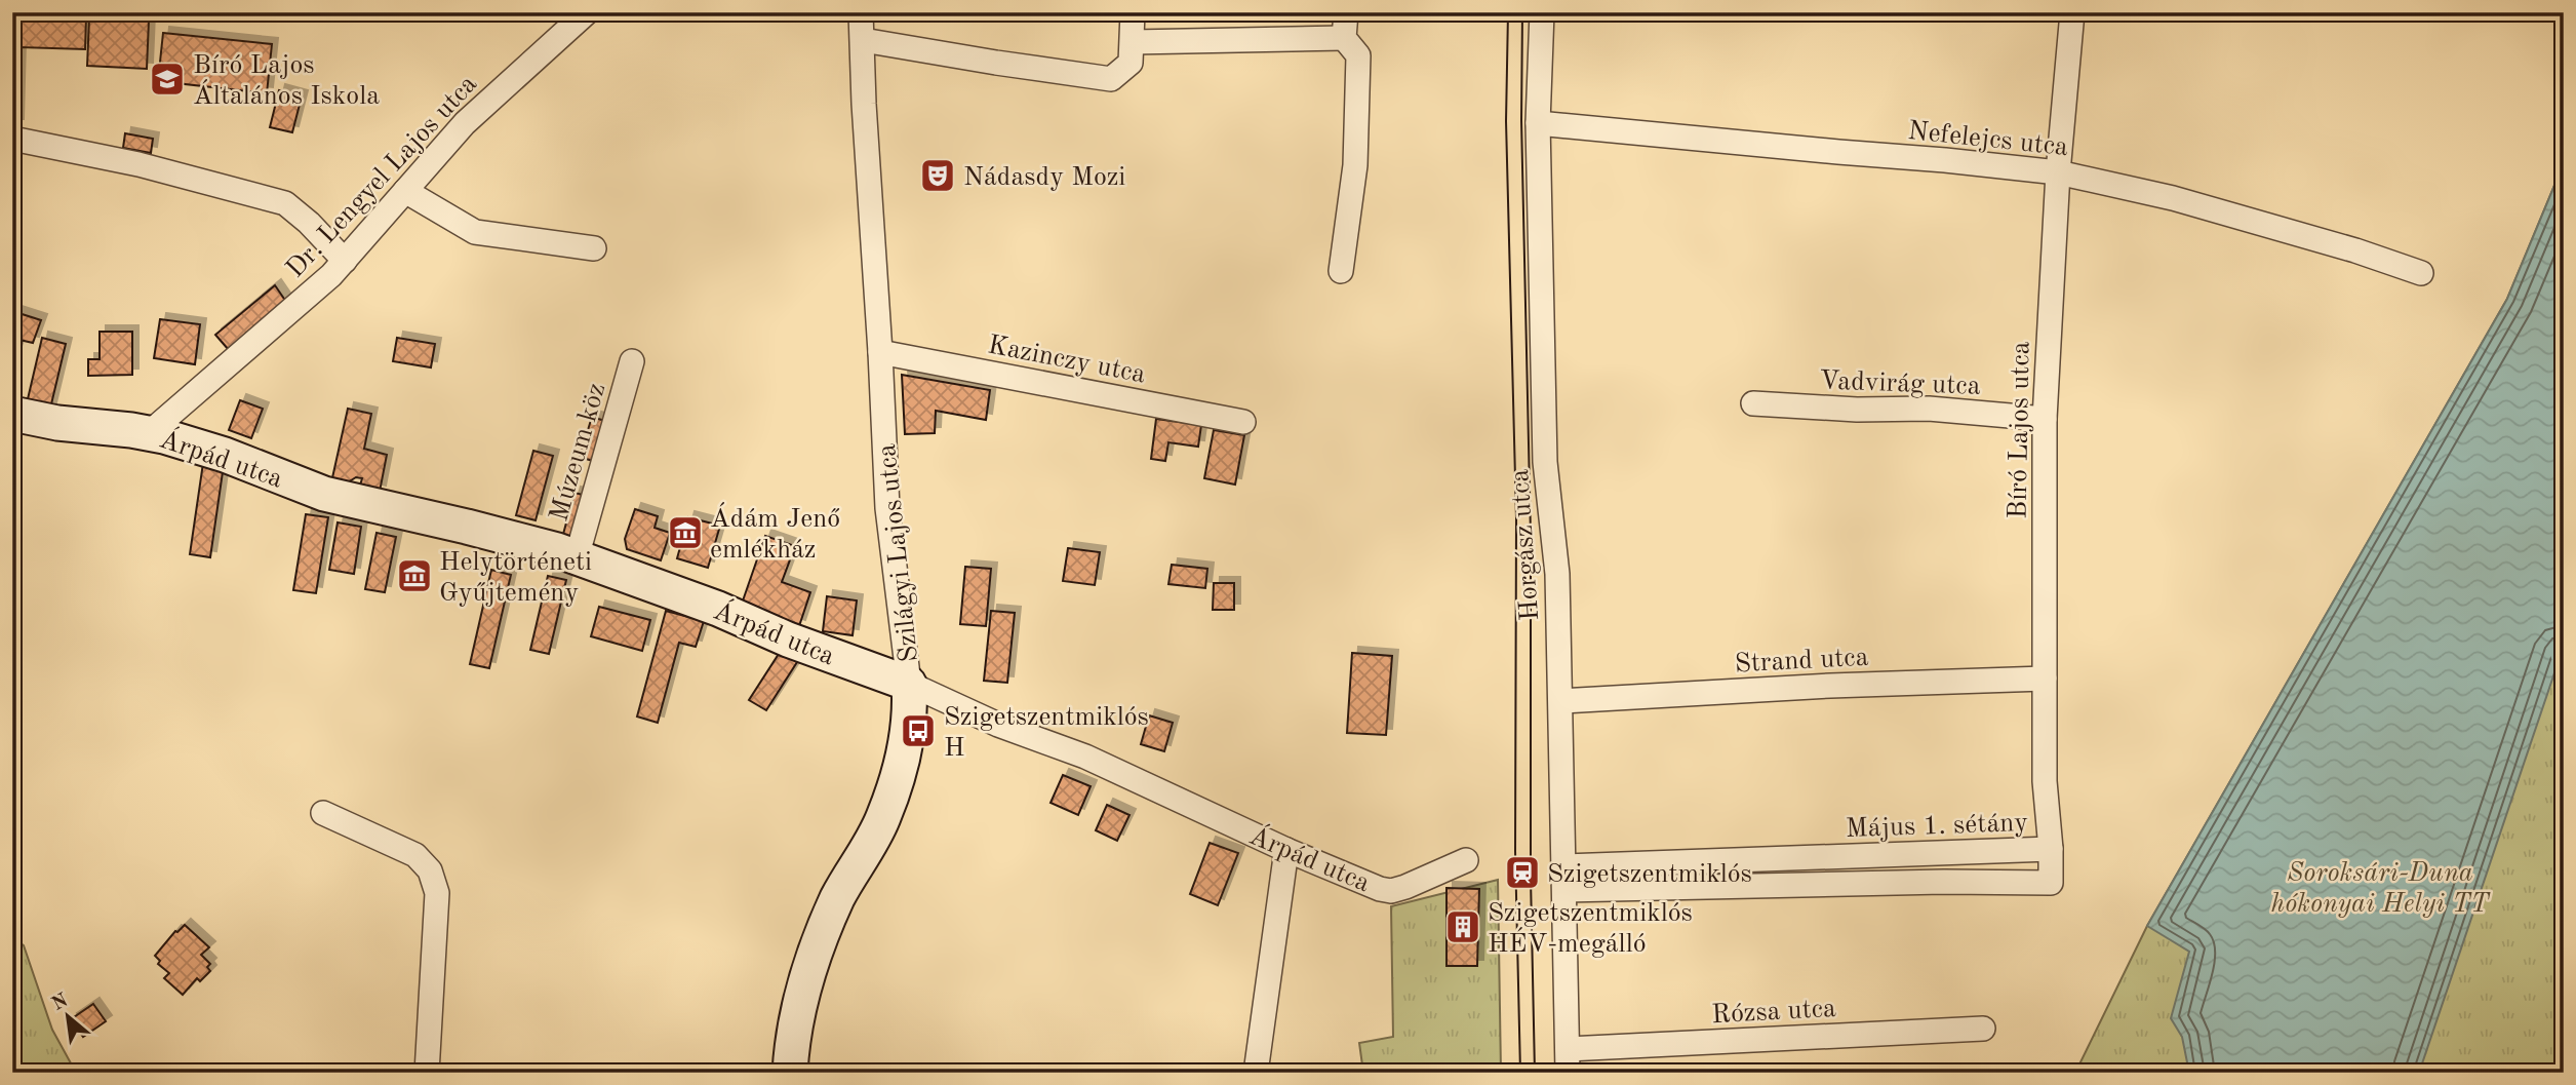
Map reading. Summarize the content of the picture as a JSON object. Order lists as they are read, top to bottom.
{
  "streets": {
    "street": [
      "Nefelejcs utca",
      "Dr. Lengyel Lajos utca",
      "Kazinczy utca",
      "Vadvirág utca",
      "Bíró Lajos utca",
      "Múzeum köz",
      "Árpád utca",
      "Horgász utca",
      "Szilágyi Lajos utca",
      "Strand utca",
      "Május 1. sétány",
      "Rózsa utca"
    ]
  },
  "crossings": [
    ["Nefelejcs utca", "Bíró Lajos utca"],
    ["Nefelejcs utca", "Horgász utca"],
    ["Dr. Lengyel Lajos utca", "Árpád utca"],
    ["Kazinczy utca", "Szilágyi Lajos utca"],
    ["Vadvirág utca", "Bíró Lajos utca"],
    ["Bíró Lajos utca", "Strand utca"],
    ["Bíró Lajos utca", "Május 1. sétány"],
    ["Múzeum köz", "Árpád utca"],
    ["Árpád utca", "Szilágyi Lajos utca"],
    ["Horgász utca", "Strand utca"],
    ["Horgász utca", "Május 1. sétány"],
    ["Horgász utca", "Rózsa utca"]
  ],
  "parks": ["Soroksári-Duna hókonyai Helyi TT"],
  "places": {
    "school or university": ["Bíró Lajos Általános Iskola"],
    "theatre": ["Nádasdy Mozi"],
    "museum": ["Ádám Jenő emlékház", "Helytörténeti Gyűjtemény"],
    "bus stop": ["Szigetszentmiklós H"],
    "station": ["Szigetszentmiklós"],
    "building": ["Szigetszentmiklós HÉV-megálló"]
  },
  "north": "top left"
}
